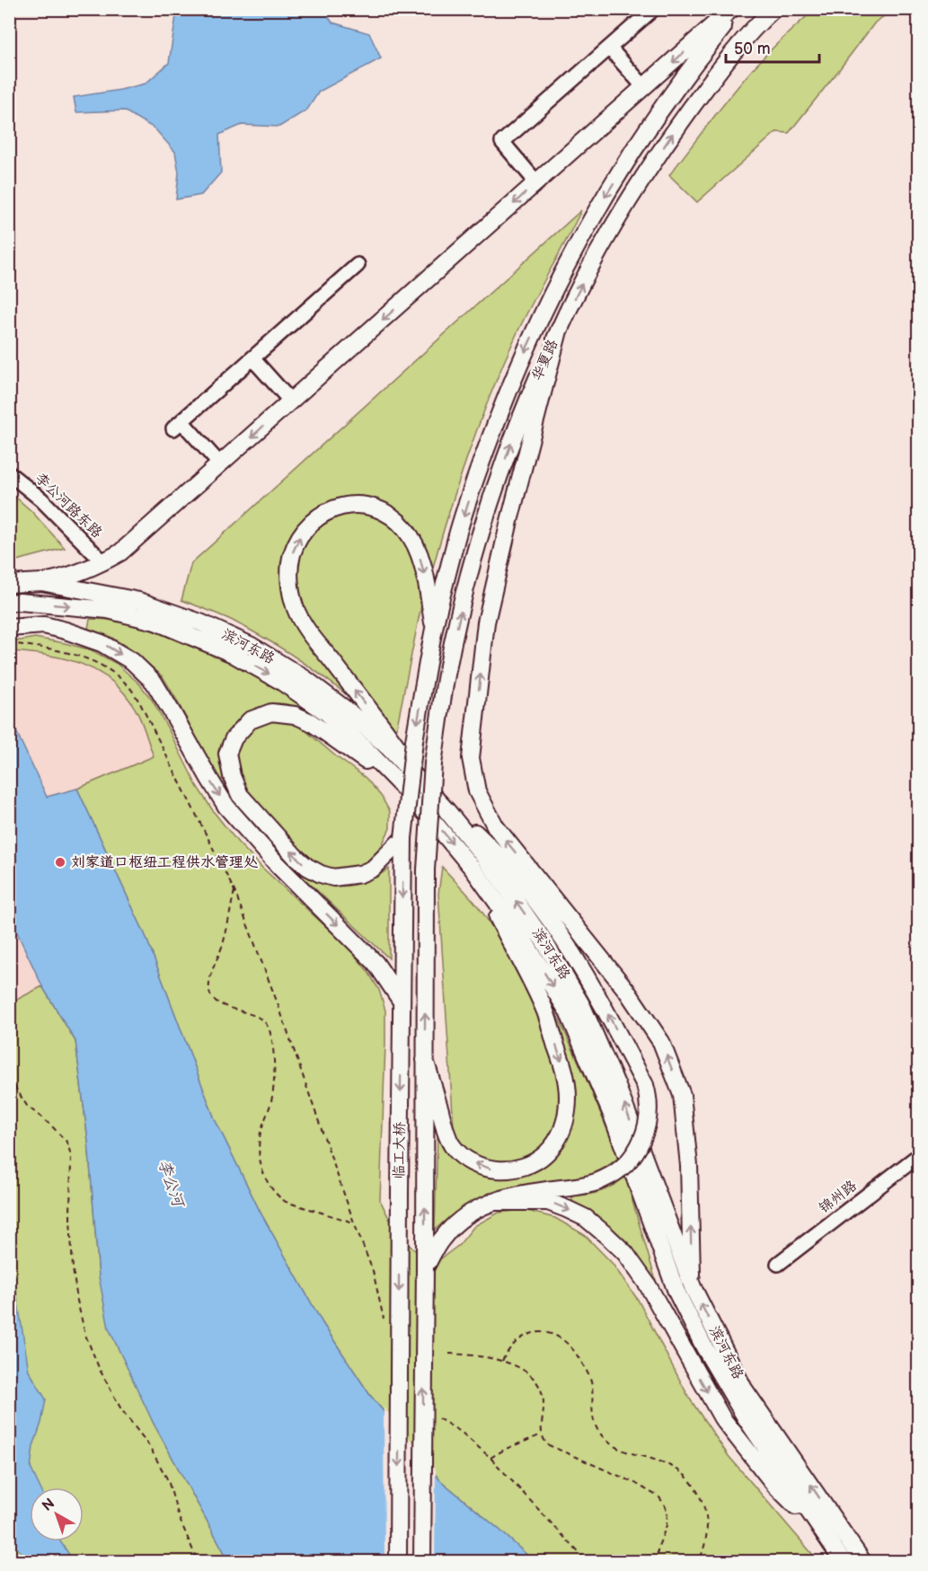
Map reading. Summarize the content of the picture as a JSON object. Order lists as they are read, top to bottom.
{
  "streets": {
    "main road": ["华夏路", "滨河东路", "临工大桥"],
    "street": ["李公河路东路", "锦州路"]
  },
  "crossings": [
    ["华夏路", "临工大桥"]
  ],
  "water": ["李公河"],
  "places": ["刘家道口枢纽工程供水管理处"],
  "scale_bar": "50 m",
  "north": "top left"
}
